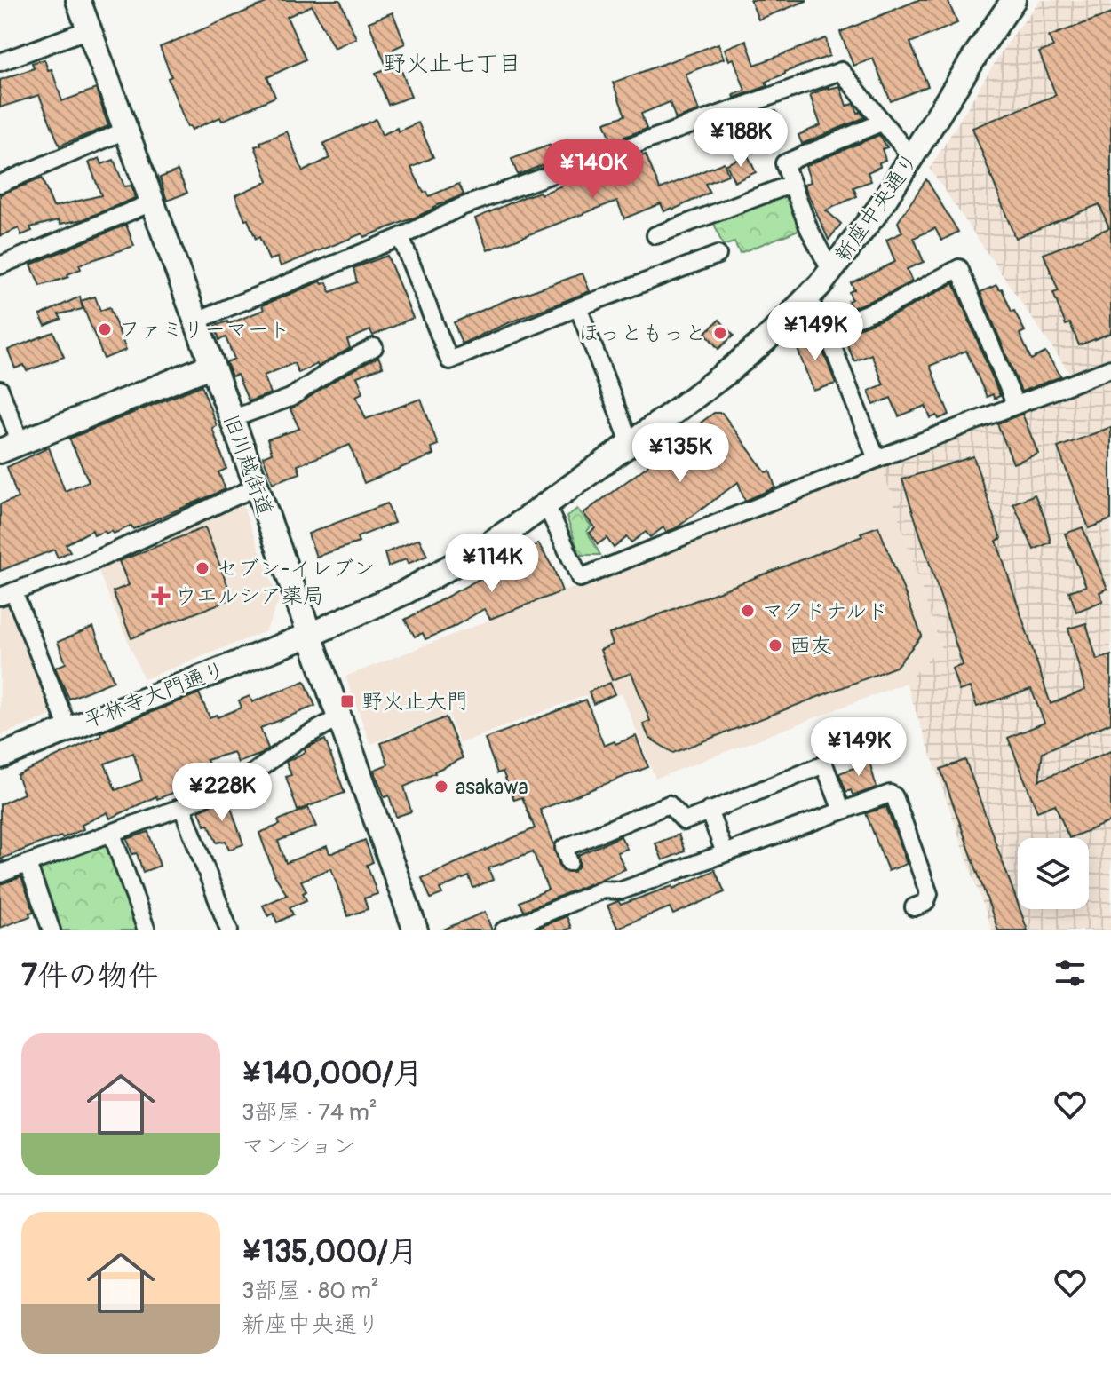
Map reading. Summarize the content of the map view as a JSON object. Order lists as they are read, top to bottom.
{
  "streets": {
    "street": ["新座中央通り", "旧川越街道", "平林寺大門通り"]
  },
  "crossings": [
    ["新座中央通り", "旧川越街道"],
    ["新座中央通り", "平林寺大門通り"],
    ["旧川越街道", "平林寺大門通り"]
  ],
  "districts": ["野火止七丁目"],
  "places": {
    "other": [
      "ファミリーマート",
      "ほっともっと",
      "セブン-イレブン",
      "マクドナルド",
      "西友",
      "asakawa"
    ],
    "health": ["ウエルシア薬局"],
    "transit": ["野火止大門"]
  },
  "page": {
    "price": [
      "¥188K",
      "¥140K",
      "¥149K",
      "¥135K",
      "¥114K",
      "¥149K",
      "¥228K"
    ],
    "heading": "7件の物件",
    "list": [
      {
        "name": "¥140,000/月",
        "note": "3部屋 · 74 m² · マンション"
      },
      {
        "name": "¥135,000/月",
        "note": "3部屋 · 80 m² · 新座中央通り"
      }
    ]
  }
}
